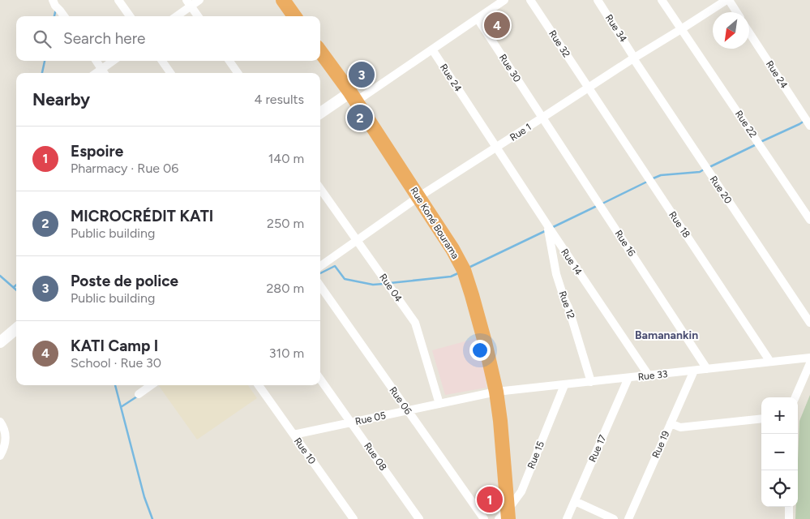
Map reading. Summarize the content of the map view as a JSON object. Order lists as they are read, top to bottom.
{
  "streets": {
    "highway": ["Rue Koné Bourama"],
    "street": [
      "Rue 34",
      "Rue 32",
      "Rue 30",
      "Rue 24",
      "Rue 22",
      "Rue 1",
      "Rue 20",
      "Rue 18",
      "Rue 16",
      "Rue 14",
      "Rue 04",
      "Rue 12",
      "Rue 33",
      "Rue 06",
      "Rue 05",
      "Rue 19",
      "Rue 17",
      "Rue 10",
      "Rue 15",
      "Rue 08"
    ]
  },
  "crossings": [
    ["Rue 34", "Rue 1"],
    ["Rue 34", "Rue 20"],
    ["Rue 32", "Rue 1"],
    ["Rue 32", "Rue 18"],
    ["Rue 30", "Rue 1"],
    ["Rue 30", "Rue 16"],
    ["Rue 24", "Rue 1"],
    ["Rue 24", "Rue 14"],
    ["Rue 22", "Rue 1"],
    ["Rue 1", "Rue 20"],
    ["Rue 1", "Rue Koné Bourama"],
    ["Rue 1", "Rue 18"],
    ["Rue 1", "Rue 16"],
    ["Rue 1", "Rue 14"],
    ["Rue 1", "Rue 04"],
    ["Rue Koné Bourama", "Rue 33"],
    ["Rue Koné Bourama", "Rue 05"],
    ["Rue Koné Bourama", "Rue 15"],
    ["Rue 18", "Rue 33"],
    ["Rue 16", "Rue 33"],
    ["Rue 14", "Rue 12"],
    ["Rue 14", "Rue 33"],
    ["Rue 04", "Rue 05"],
    ["Rue 12", "Rue 33"],
    ["Rue 33", "Rue 05"],
    ["Rue 33", "Rue 19"],
    ["Rue 33", "Rue 17"],
    ["Rue 33", "Rue 15"],
    ["Rue 06", "Rue 05"],
    ["Rue 05", "Rue 10"],
    ["Rue 05", "Rue 08"]
  ],
  "districts": ["Bamanankin"],
  "north": "bottom left",
  "page": {
    "pins": [
      "4",
      "3",
      "2",
      "1"
    ],
    "search": "Search here",
    "heading": ["Nearby", "4 results"],
    "list": [
      {
        "mark": "1",
        "name": "Espoire",
        "note": "Pharmacy · Rue 06",
        "value": "140 m"
      },
      {
        "mark": "2",
        "name": "MICROCRÉDIT KATI",
        "note": "Public building",
        "value": "250 m"
      },
      {
        "mark": "3",
        "name": "Poste de police",
        "note": "Public building",
        "value": "280 m"
      },
      {
        "mark": "4",
        "name": "KATI Camp I",
        "note": "School · Rue 30",
        "value": "310 m"
      }
    ],
    "map_buttons": ["+", "−"]
  }
}
